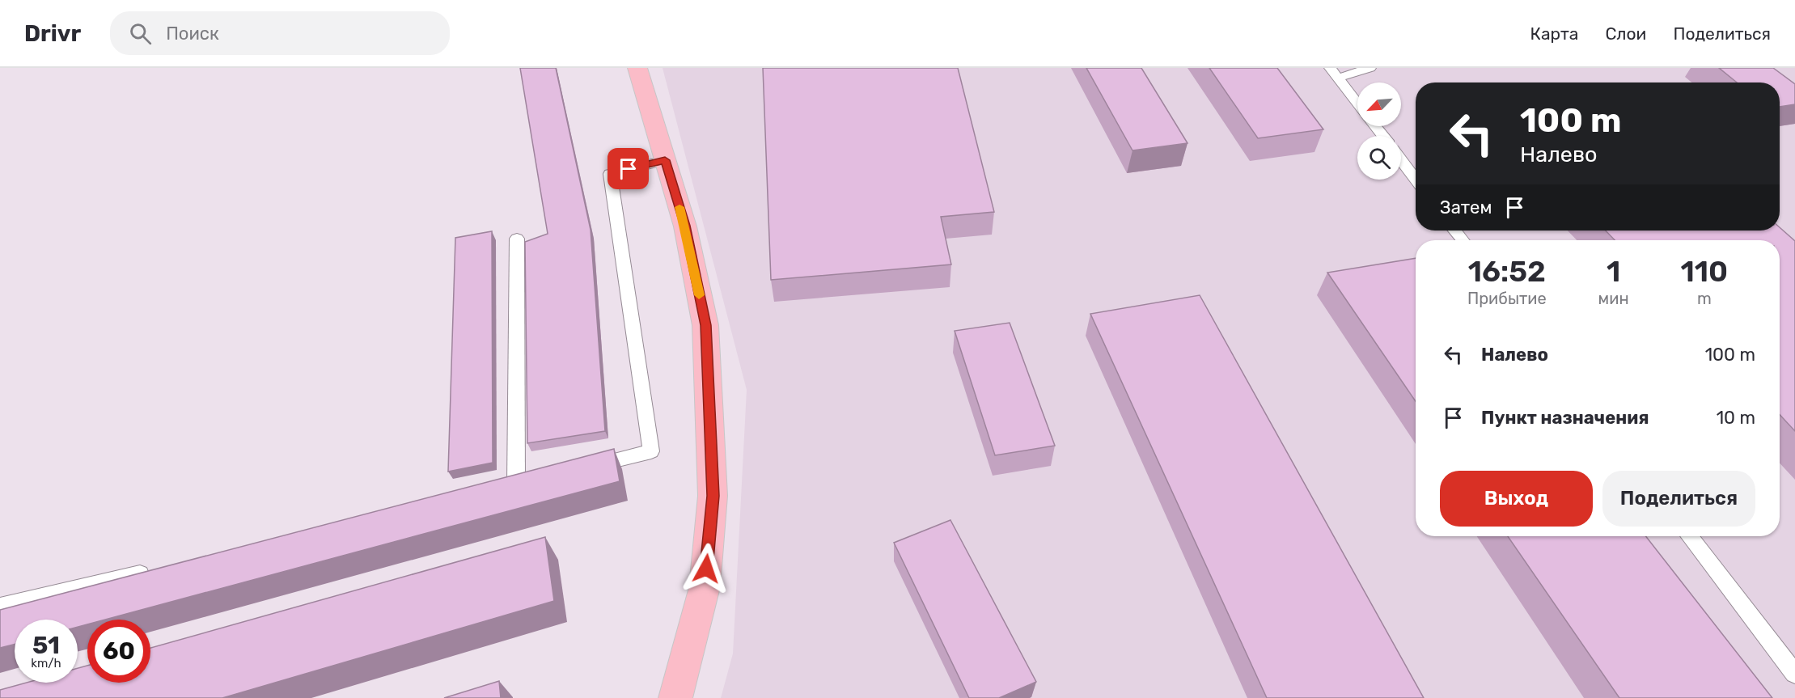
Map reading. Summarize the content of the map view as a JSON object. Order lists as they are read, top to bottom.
{
  "north": "bottom left",
  "page": {
    "header": "Drivr",
    "search": "Поиск",
    "nav": ["Карта", "Слои", "Поделиться"],
    "turn": ["100 m", "Налево"],
    "then": "Затем",
    "eta": [
      "16:52",
      "Прибытие",
      "1",
      "мин",
      "110",
      "m"
    ],
    "list": [
      {
        "name": "Налево",
        "value": "100 m"
      },
      {
        "name": "Пункт назначения",
        "value": "10 m"
      }
    ],
    "buttons": ["Выход", "Поделиться"],
    "speed": "51 km/h",
    "limit": "60"
  }
}
